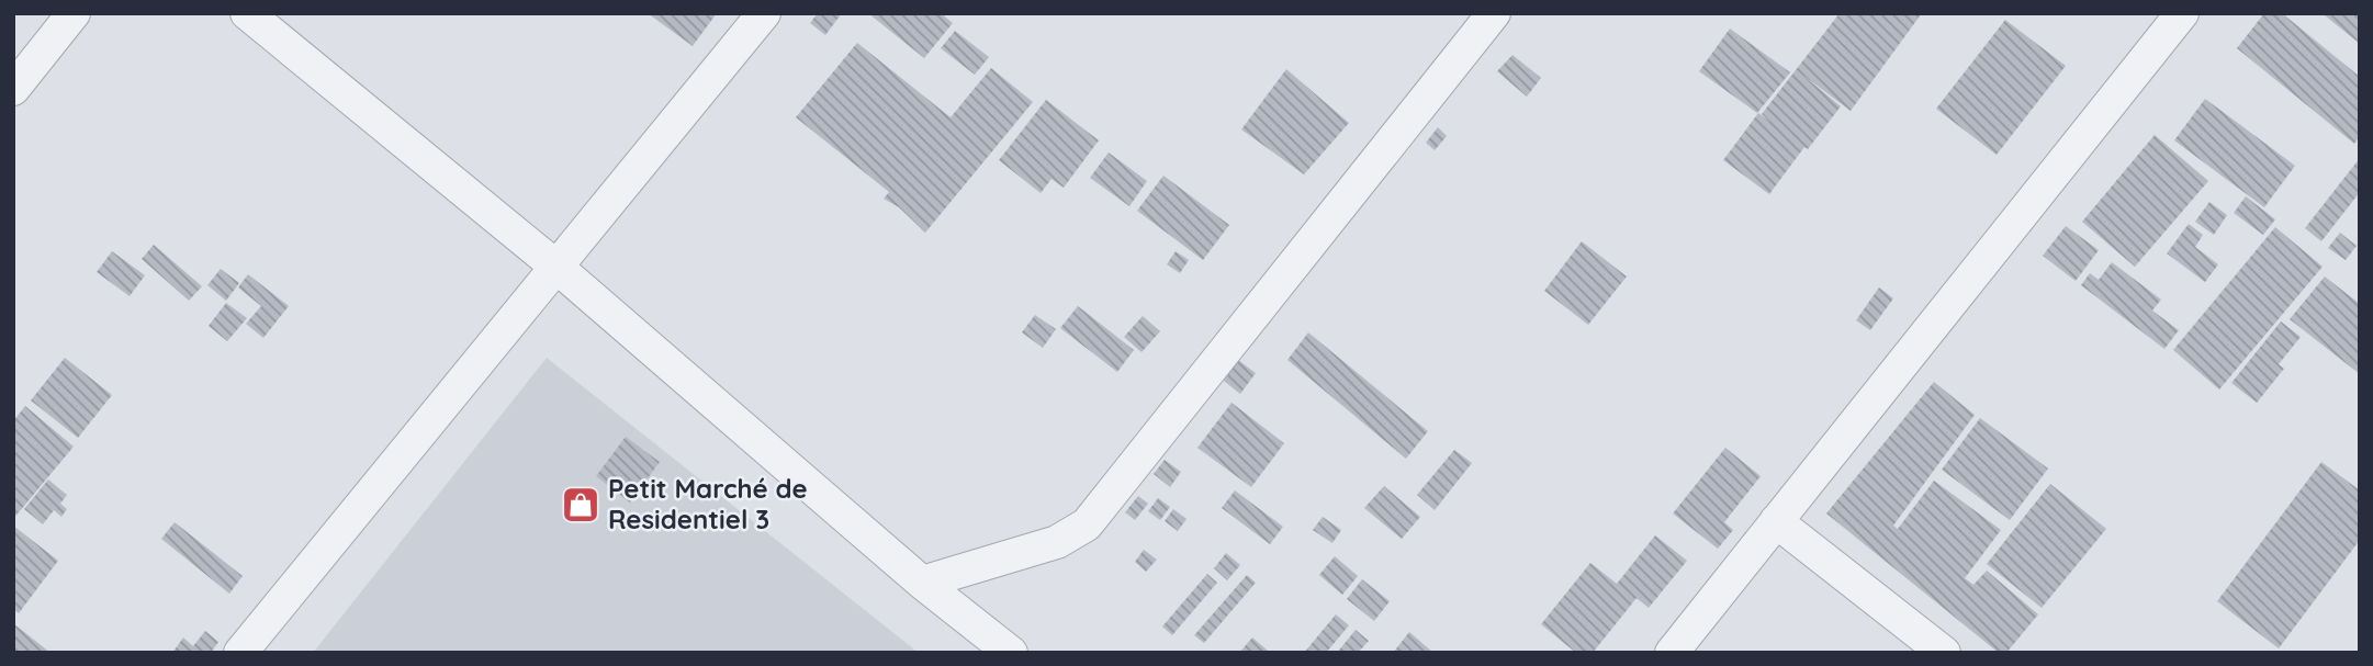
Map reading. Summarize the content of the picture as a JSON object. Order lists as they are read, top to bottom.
{
  "places": {
    "shop": ["Petit Marché de Residentiel 3"]
  }
}
